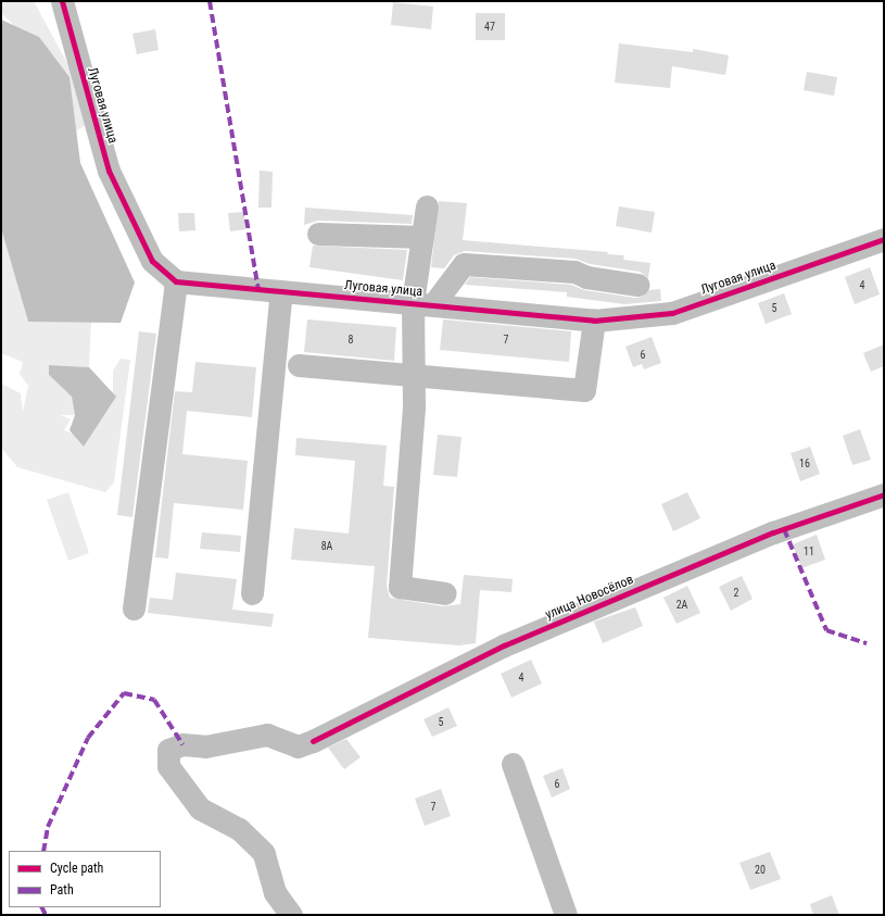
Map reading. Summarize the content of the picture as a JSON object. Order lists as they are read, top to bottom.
{
  "streets": {
    "street": ["Луговая улица", "улица Новосёлов"]
  },
  "house_numbers": [
    "47",
    "4",
    "5",
    "8",
    "7",
    "6",
    "16",
    "8А",
    "11",
    "2",
    "2А",
    "4",
    "5",
    "6",
    "7",
    "20"
  ],
  "legend": ["Cycle path", "Path"]
}
